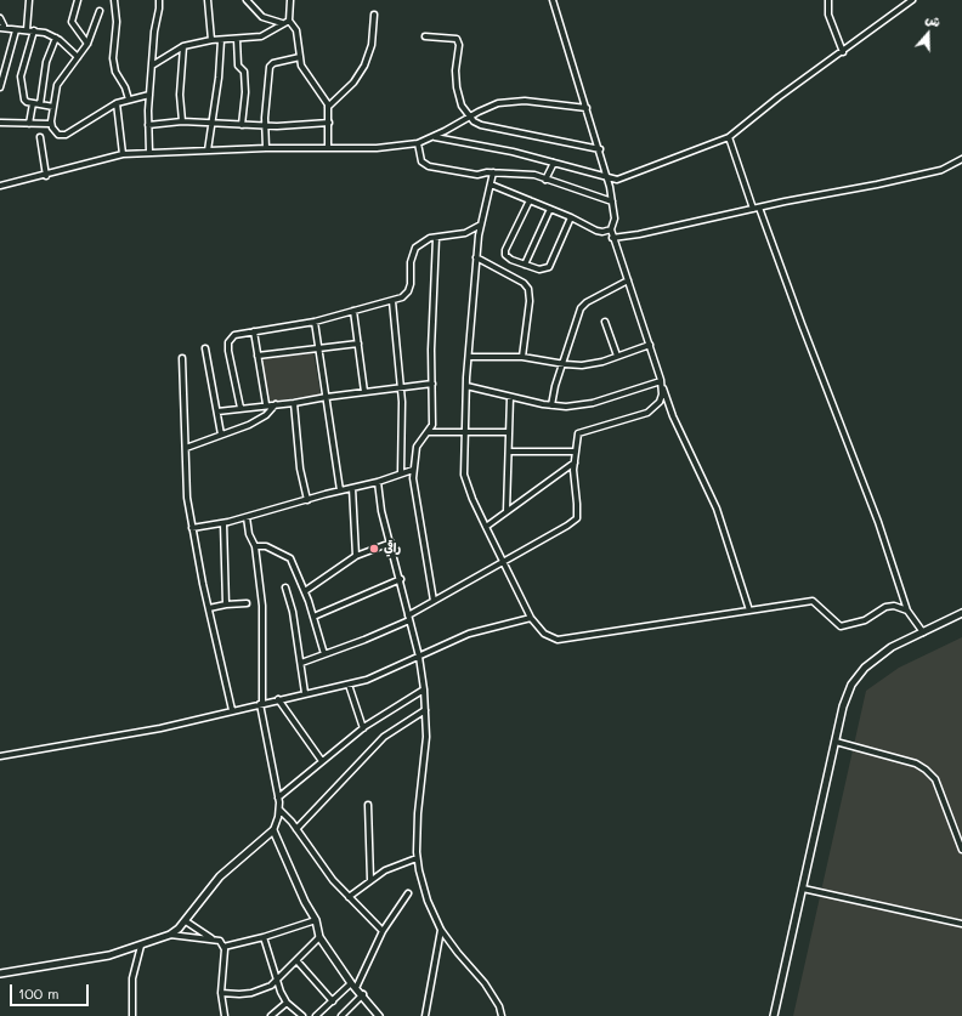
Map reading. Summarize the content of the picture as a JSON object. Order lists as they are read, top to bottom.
{
  "places": ["راقي"],
  "scale_bar": "100 m",
  "north": "top"
}
